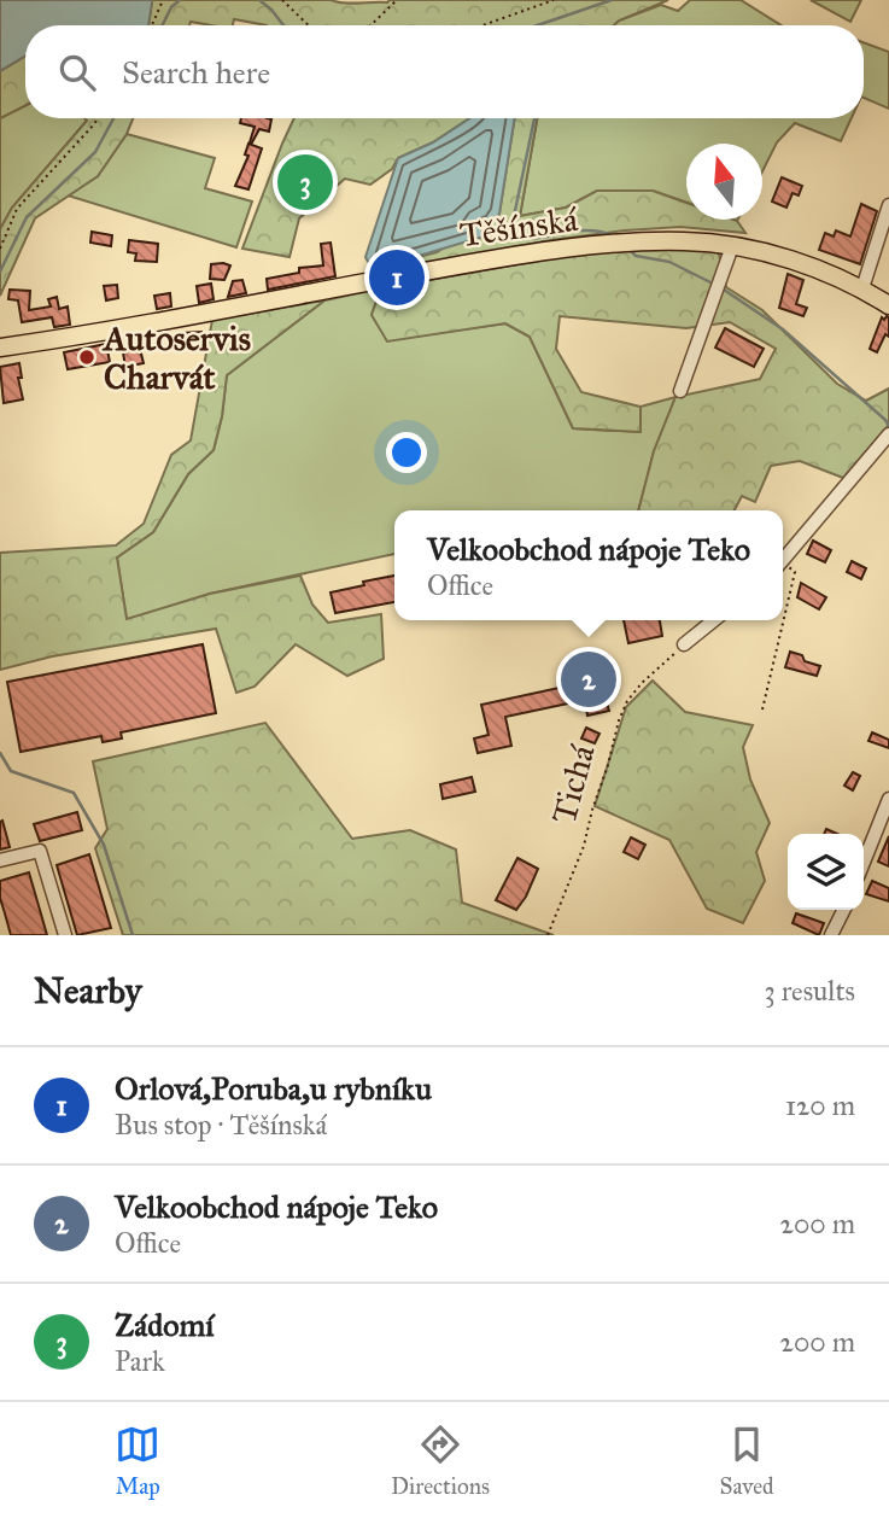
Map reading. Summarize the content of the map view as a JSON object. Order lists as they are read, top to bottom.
{
  "streets": {
    "main road": ["Těšínská"],
    "path": ["Tichá"]
  },
  "places": ["Autoservis Charvát"],
  "north": "top",
  "page": {
    "search": "Search here",
    "pins": ["3", "1", "2"],
    "popup": ["Velkoobchod nápoje Teko", "Office"],
    "heading": ["Nearby", "3 results"],
    "list": [
      {
        "mark": "1",
        "name": "Orlová,Poruba,u rybníku",
        "note": "Bus stop · Těšínská",
        "value": "120 m"
      },
      {
        "mark": "2",
        "name": "Velkoobchod nápoje Teko",
        "note": "Office",
        "value": "200 m"
      },
      {
        "mark": "3",
        "name": "Zádomí",
        "note": "Park",
        "value": "200 m"
      }
    ],
    "nav": ["Map", "Directions", "Saved"]
  }
}
